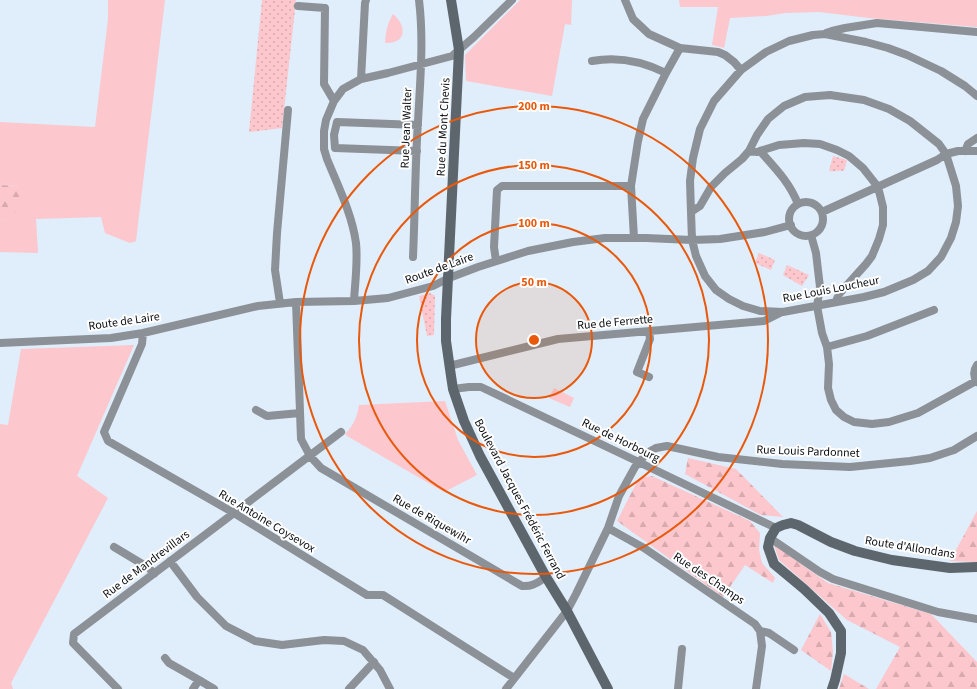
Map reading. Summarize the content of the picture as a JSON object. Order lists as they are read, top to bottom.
{
  "streets": {
    "street": [
      "Rue du Mont Chevis",
      "Rue Jean Walter",
      "Route de Laire",
      "Rue Louis Loucheur",
      "Rue de Ferrette",
      "Rue de Horbourg",
      "Rue Louis Pardonnet",
      "Boulevard Jacques Frédéric Ferrand",
      "Rue de Riquewihr",
      "Rue Antoine Coysevox",
      "Route d'Allondans",
      "Rue de Mandrevillars",
      "Rue des Champs"
    ]
  },
  "crossings": [
    ["Rue du Mont Chevis", "Route de Laire"],
    ["Rue du Mont Chevis", "Boulevard Jacques Frédéric Ferrand"],
    ["Route de Laire", "Rue Louis Loucheur"],
    ["Route de Laire", "Boulevard Jacques Frédéric Ferrand"],
    ["Route de Laire", "Rue de Riquewihr"],
    ["Route de Laire", "Rue Antoine Coysevox"],
    ["Rue Louis Loucheur", "Rue de Ferrette"],
    ["Rue de Ferrette", "Boulevard Jacques Frédéric Ferrand"],
    ["Rue de Horbourg", "Rue Louis Pardonnet"],
    ["Rue de Horbourg", "Boulevard Jacques Frédéric Ferrand"],
    ["Rue de Horbourg", "Route d'Allondans"],
    ["Boulevard Jacques Frédéric Ferrand", "Rue de Riquewihr"],
    ["Rue Antoine Coysevox", "Rue de Mandrevillars"]
  ],
  "rings": [
    "200 m",
    "150 m",
    "100 m",
    "50 m"
  ]
}
